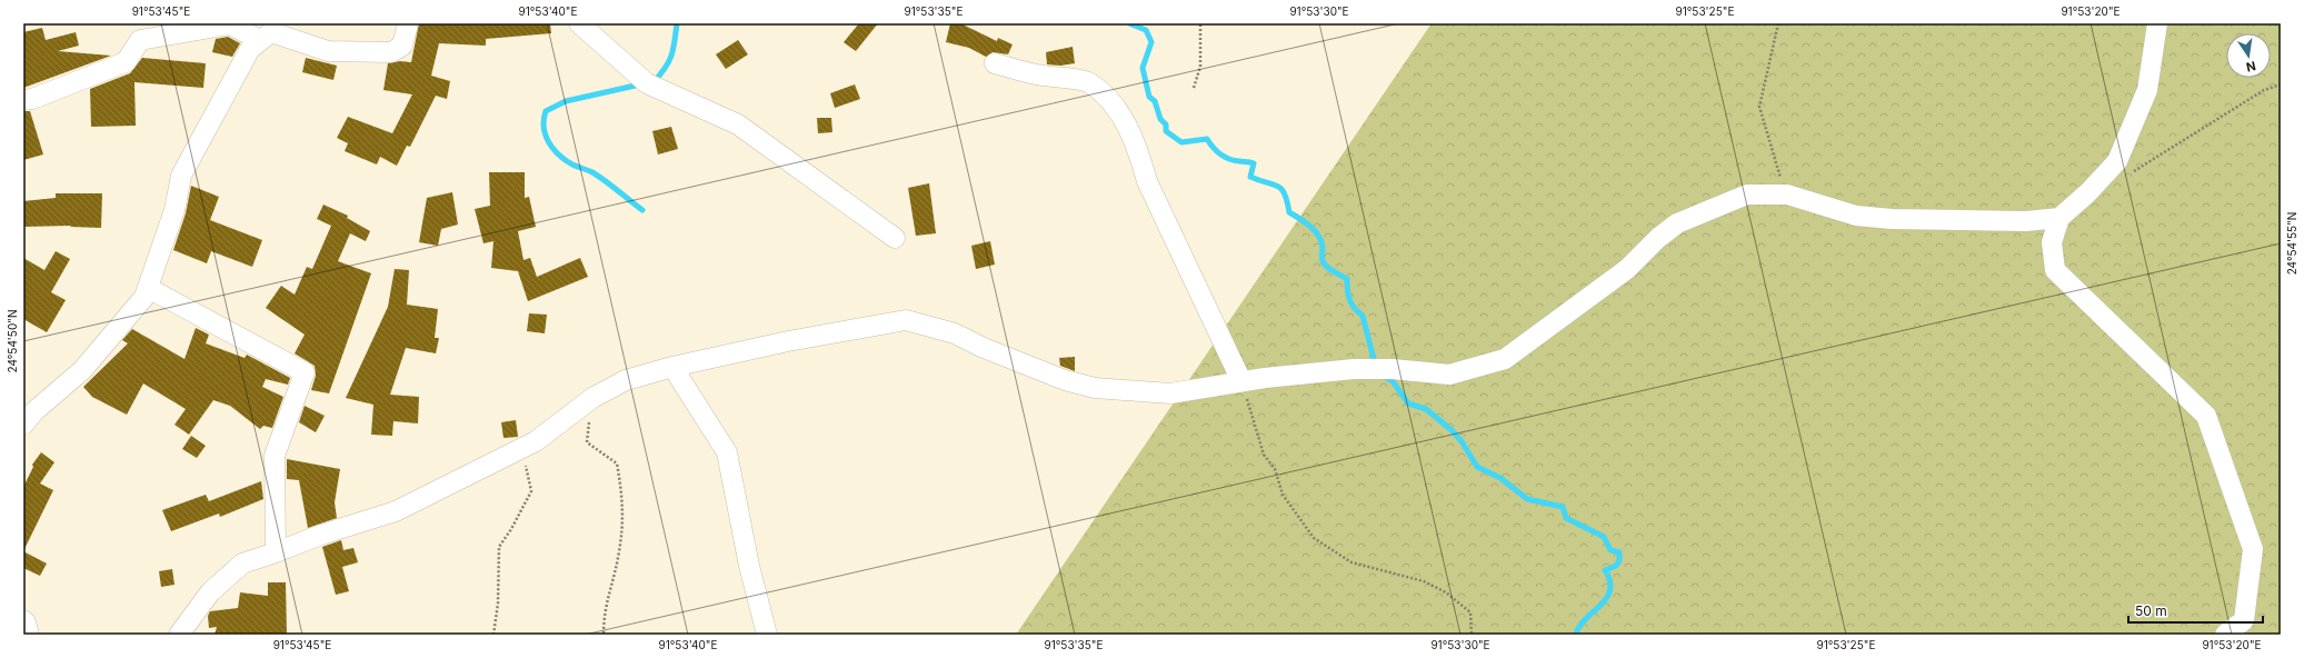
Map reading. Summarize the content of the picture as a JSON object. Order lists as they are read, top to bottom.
{
  "scale_bar": "50 m",
  "north": "bottom",
  "coordinates": [
    "91°53'45\"E",
    "91°53'40\"E",
    "91°53'35\"E",
    "91°53'30\"E",
    "91°53'25\"E",
    "91°53'20\"E",
    "24°54'55\"N",
    "24°54'50\"N"
  ]
}
